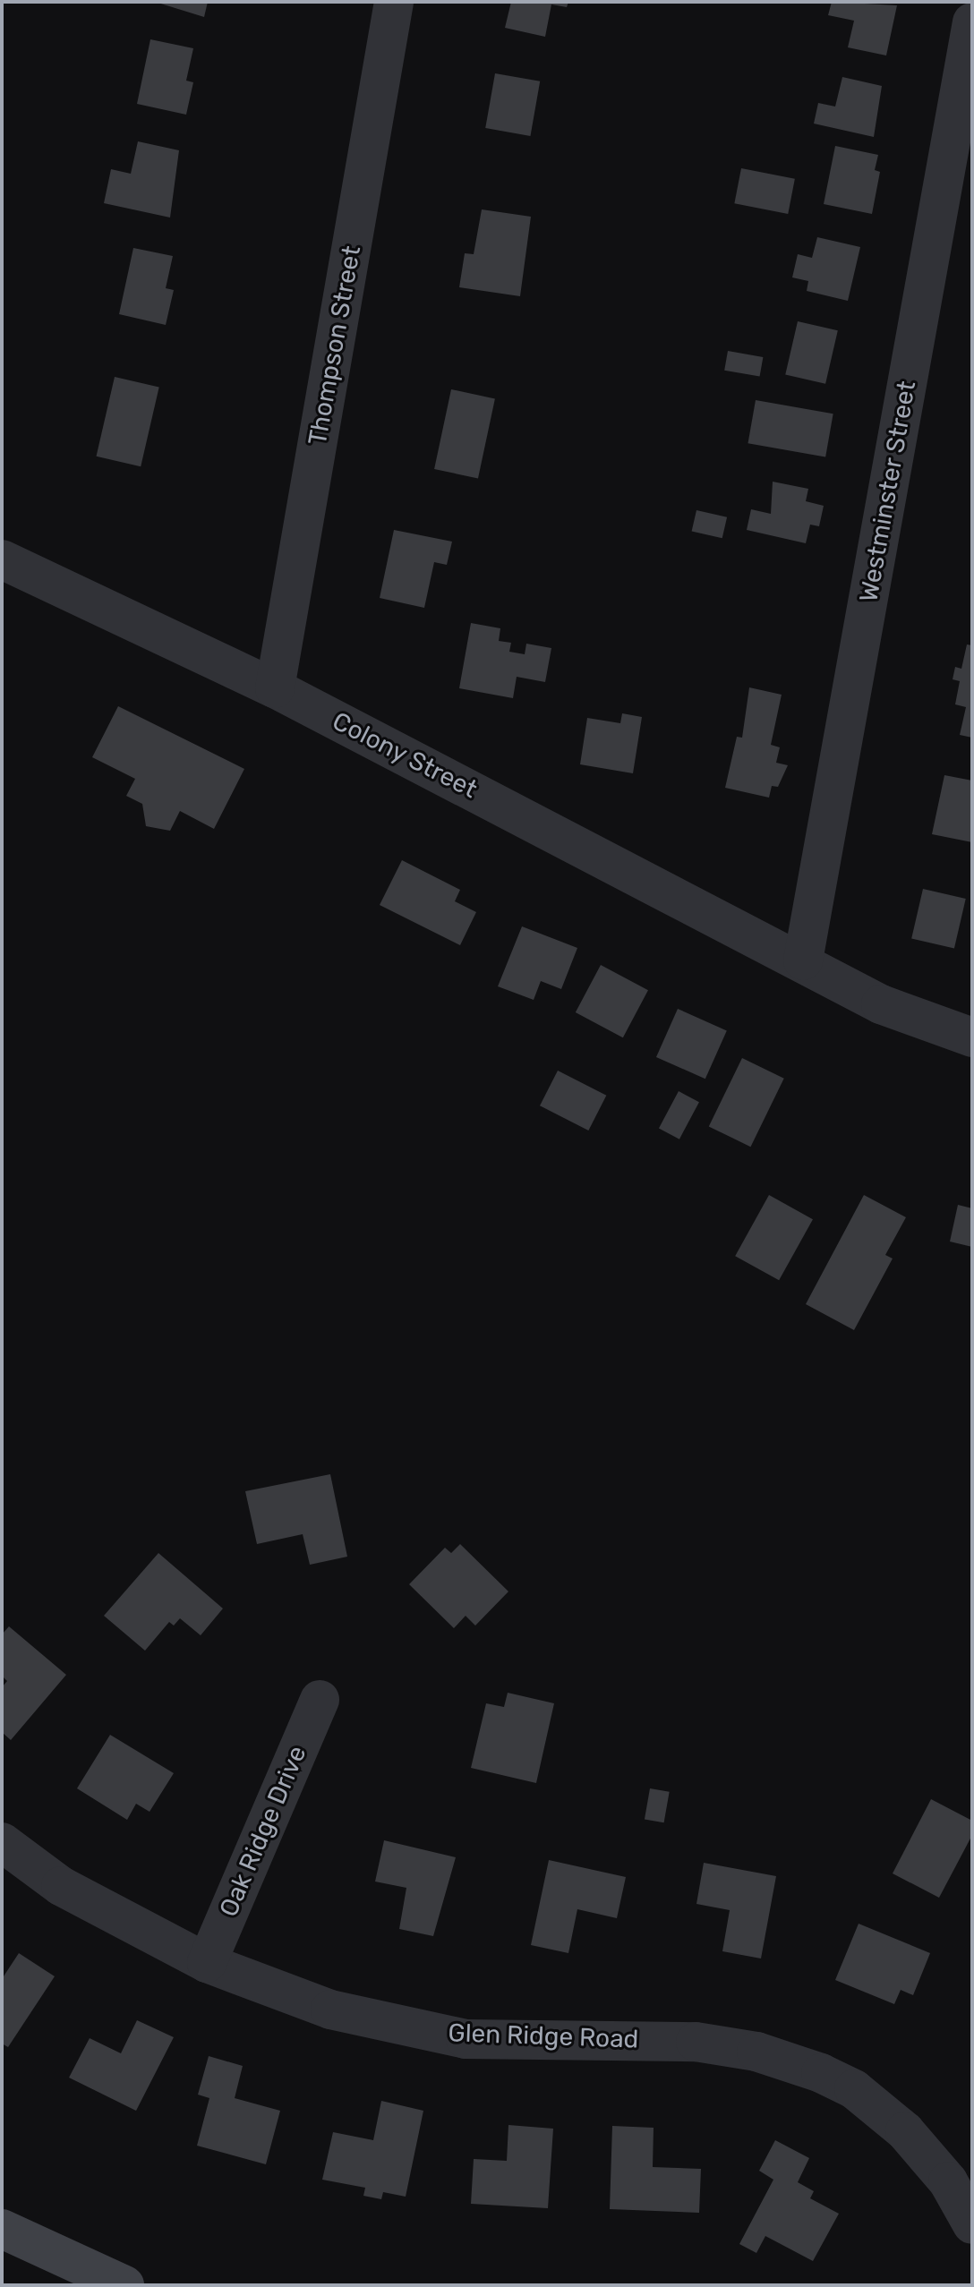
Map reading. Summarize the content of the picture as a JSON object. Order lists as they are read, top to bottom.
{
  "streets": {
    "street": [
      "Thompson Street",
      "Westminster Street",
      "Colony Street",
      "Oak Ridge Drive",
      "Glen Ridge Road"
    ]
  },
  "crossings": [
    ["Thompson Street", "Colony Street"],
    ["Westminster Street", "Colony Street"],
    ["Oak Ridge Drive", "Glen Ridge Road"]
  ]
}
